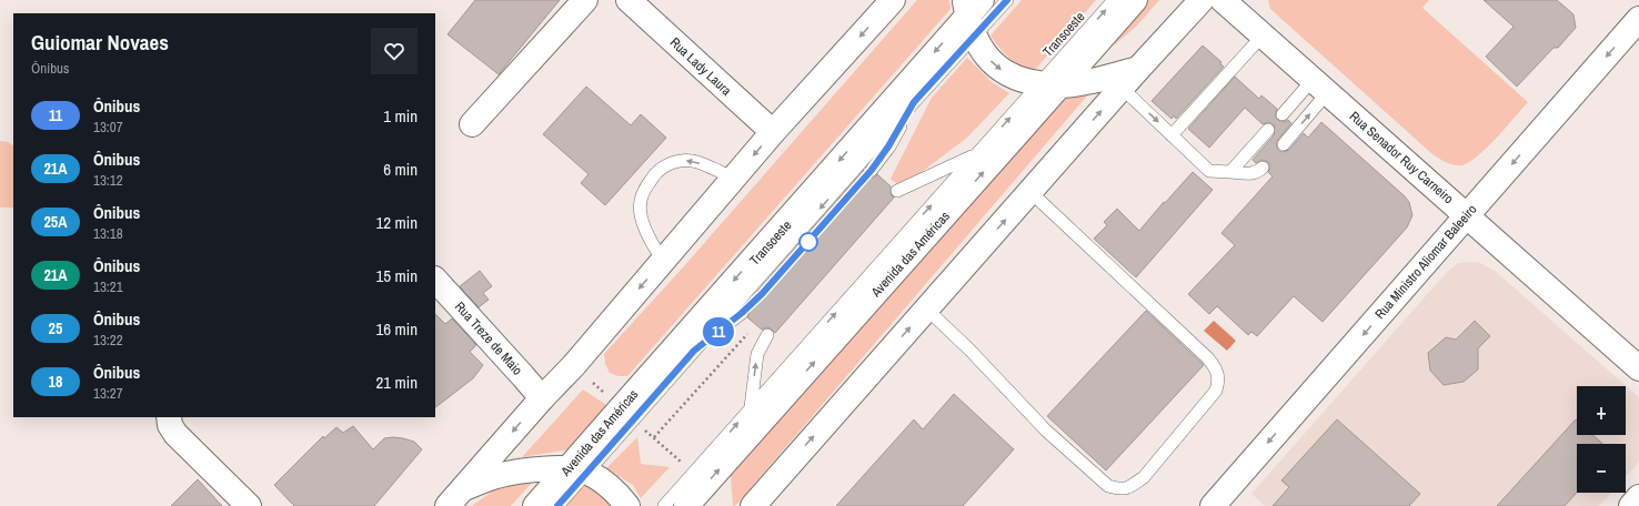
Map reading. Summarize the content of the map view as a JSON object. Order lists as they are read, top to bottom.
{
  "streets": {
    "main road": [
      "Rua Lady Laura",
      "Rua Senador Ruy Carneiro",
      "Avenida das Américas",
      "Rua Ministro Aliomar Baleeiro",
      "Rua Treze de Maio"
    ],
    "lane": ["Transoeste"]
  },
  "crossings": [
    ["Transoeste", "Avenida das Américas"],
    ["Rua Senador Ruy Carneiro", "Rua Ministro Aliomar Baleeiro"]
  ],
  "one_way": ["Rua Ministro Aliomar Baleeiro"],
  "lines": ["bus line 11"],
  "page": {
    "on_map": "11",
    "heading": ["Guiomar Novaes", "Ônibus"],
    "list": [
      {
        "mark": "11",
        "name": "Ônibus",
        "note": "13:07",
        "value": "1 min"
      },
      {
        "mark": "21A",
        "name": "Ônibus",
        "note": "13:12",
        "value": "6 min"
      },
      {
        "mark": "25A",
        "name": "Ônibus",
        "note": "13:18",
        "value": "12 min"
      },
      {
        "mark": "21A",
        "name": "Ônibus",
        "note": "13:21",
        "value": "15 min"
      },
      {
        "mark": "25",
        "name": "Ônibus",
        "note": "13:22",
        "value": "16 min"
      },
      {
        "mark": "18",
        "name": "Ônibus",
        "note": "13:27",
        "value": "21 min"
      }
    ],
    "map_buttons": ["+", "−"]
  }
}
